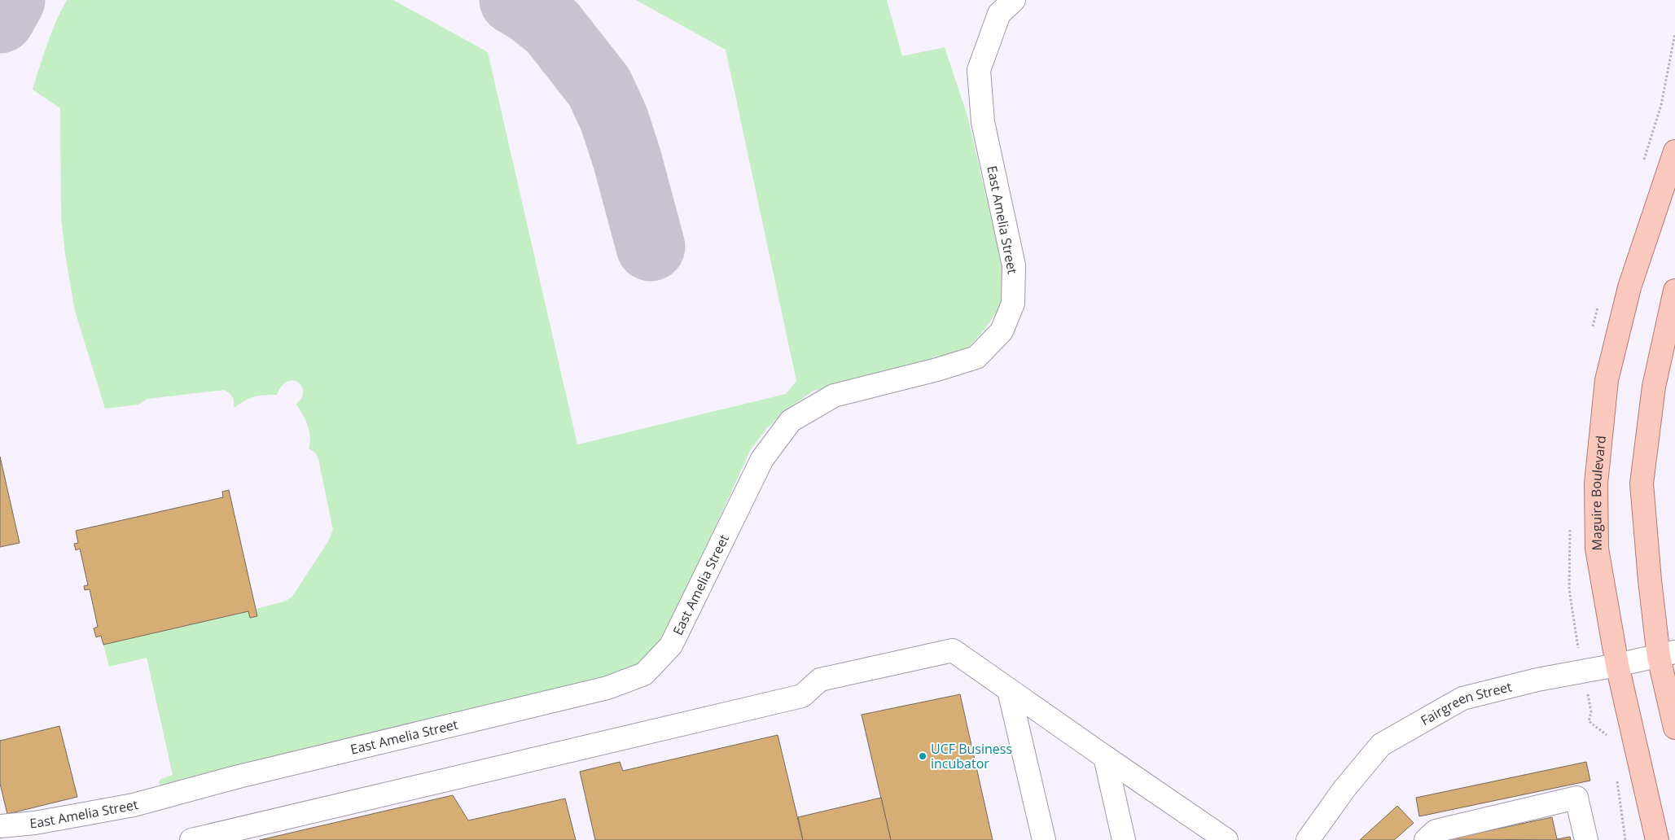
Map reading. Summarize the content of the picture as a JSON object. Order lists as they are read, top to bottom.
{
  "streets": {
    "main road": ["Maguire Boulevard"],
    "street": ["East Amelia Street", "Fairgreen Street"]
  },
  "crossings": [
    ["Maguire Boulevard", "Fairgreen Street"]
  ],
  "places": ["UCF Business incubator"]
}
